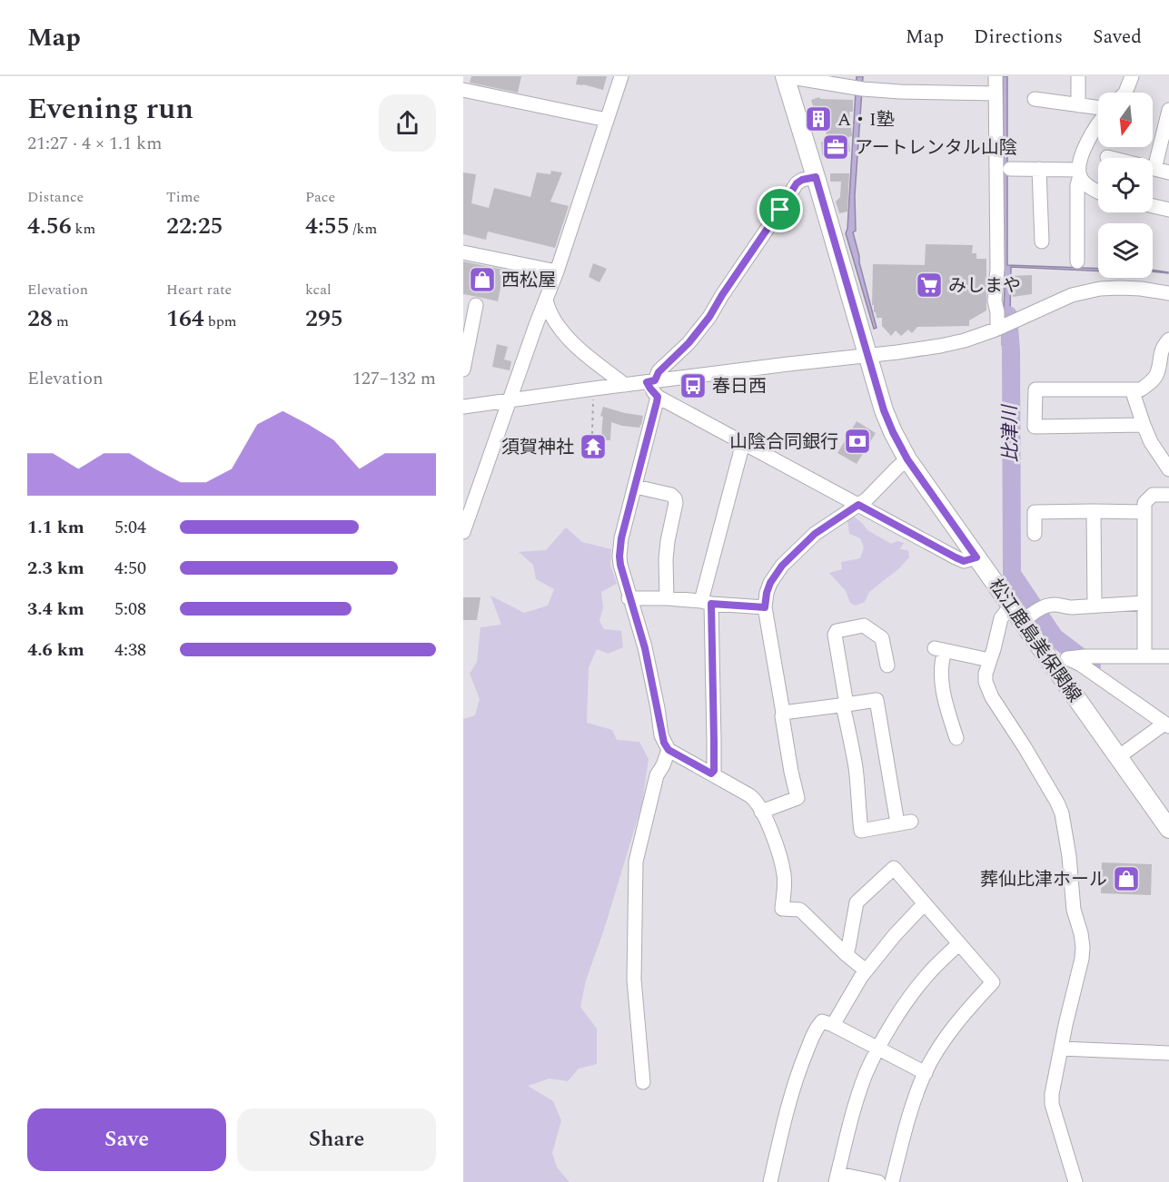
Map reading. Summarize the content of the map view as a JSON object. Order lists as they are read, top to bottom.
{
  "streets": {
    "main road": ["松江鹿島美保関線"]
  },
  "water": ["比津川"],
  "places": {
    "building": ["A・I塾"],
    "office": ["アートレンタル山陰"],
    "shop": ["西松屋", "葬仙比津ホール"],
    "supermarket": ["みしまや"],
    "bus stop": ["春日西"],
    "bank": ["山陰合同銀行"],
    "temple": ["須賀神社"]
  },
  "north": "bottom",
  "page": {
    "header": "Map",
    "nav": ["Map", "Directions", "Saved"],
    "heading": ["Evening run", "21:27 · 4 × 1.1 km"],
    "stats": [
      ["Distance", "4.56 km"],
      ["Time", "22:25"],
      ["Pace", "4:55 /km"],
      ["Elevation", "28 m"],
      ["Heart rate", "164 bpm"],
      ["kcal", "295"]
    ],
    "chart": ["Elevation", "127–132 m"],
    "list": [
      {
        "name": "1.1 km",
        "note": "5:04"
      },
      {
        "name": "2.3 km",
        "note": "4:50"
      },
      {
        "name": "3.4 km",
        "note": "5:08"
      },
      {
        "name": "4.6 km",
        "note": "4:38"
      }
    ],
    "buttons": ["Save", "Share"]
  }
}
